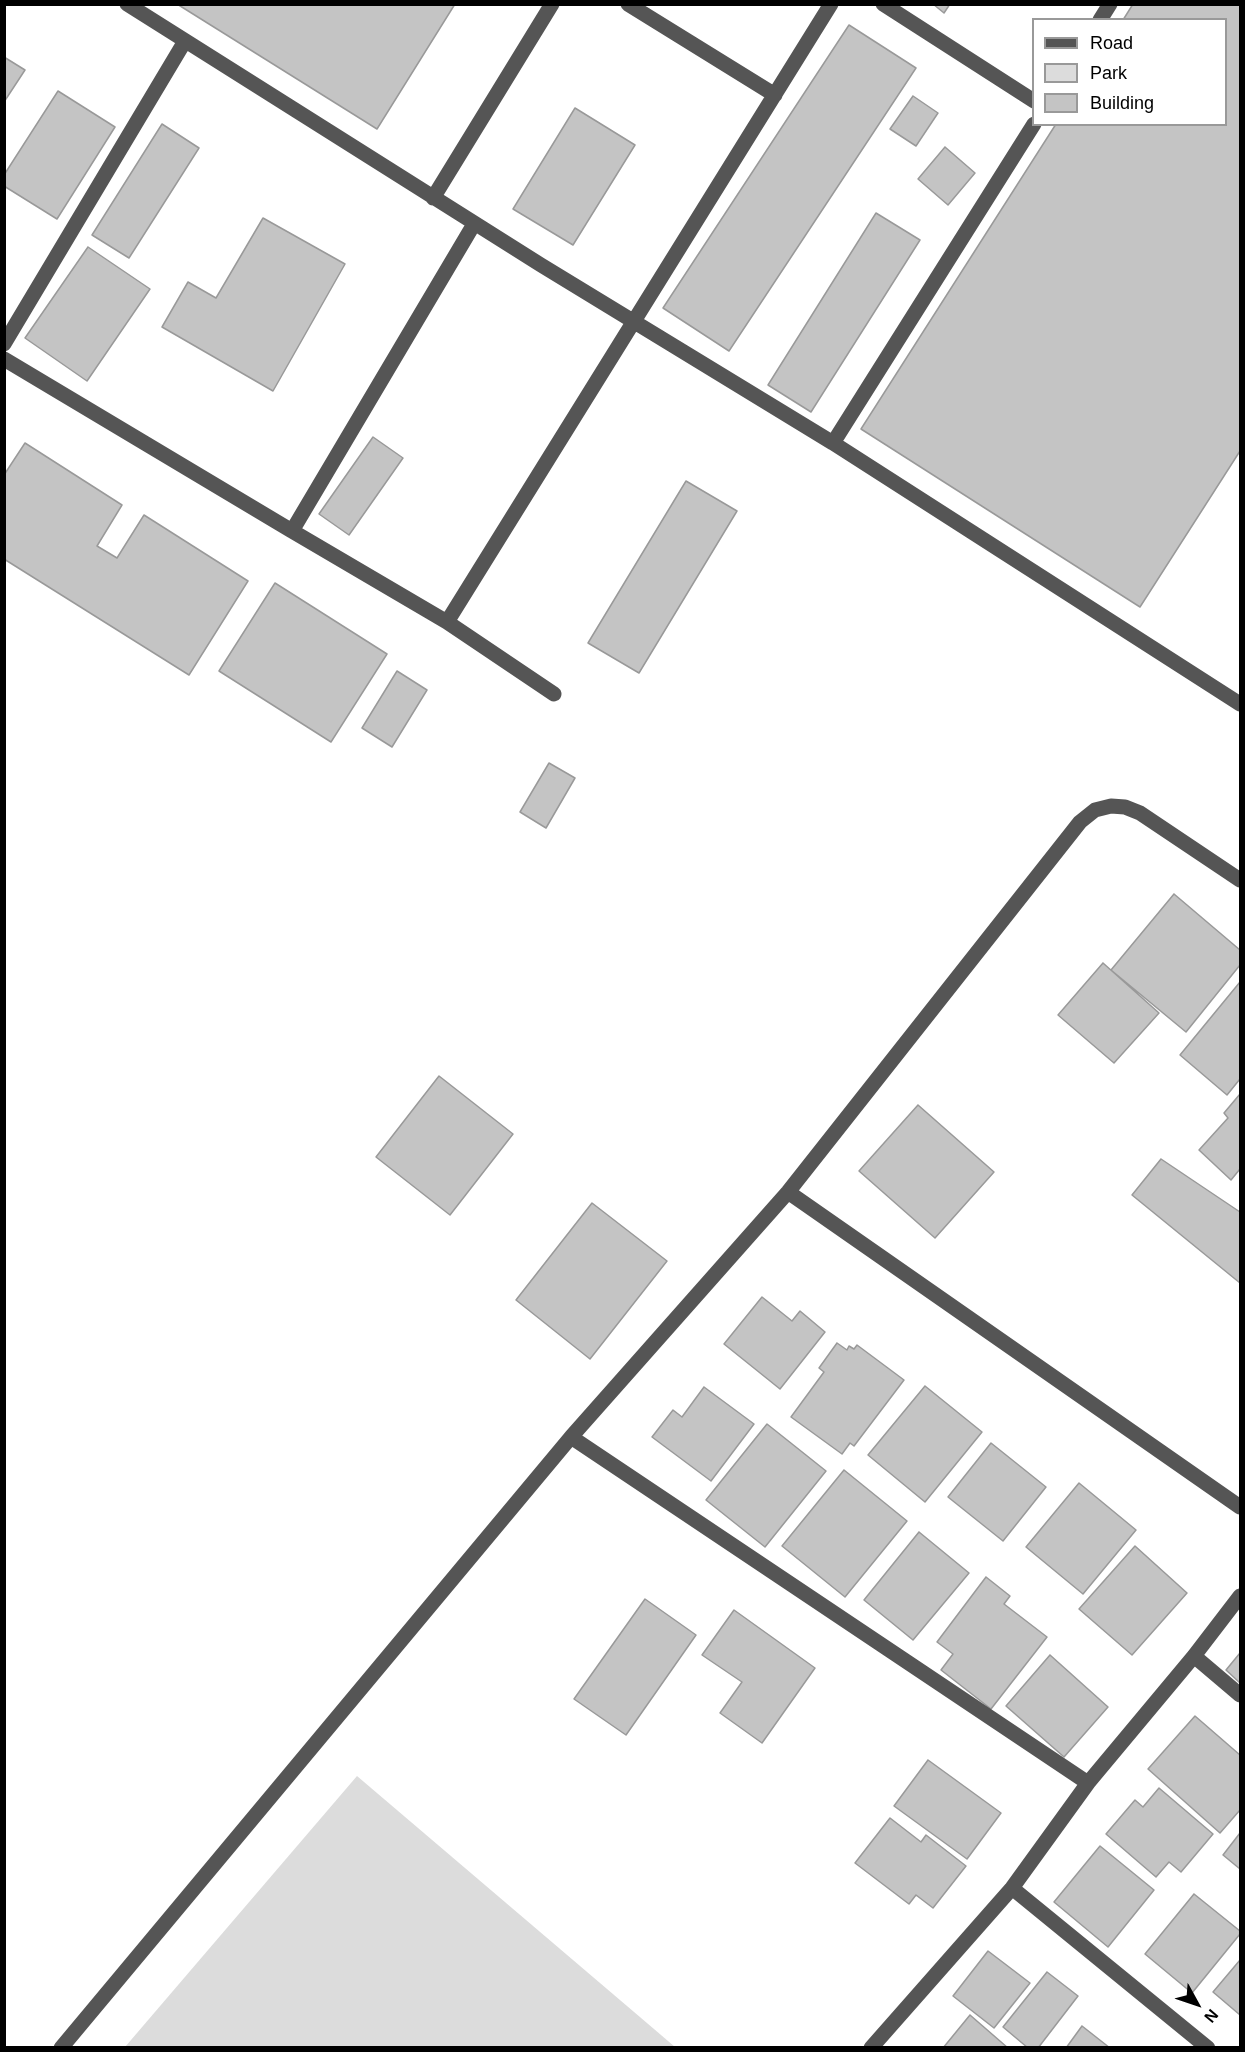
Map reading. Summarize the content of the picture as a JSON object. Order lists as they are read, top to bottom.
{
  "legend": ["Road", "Park", "Building"],
  "north": "bottom right"
}
